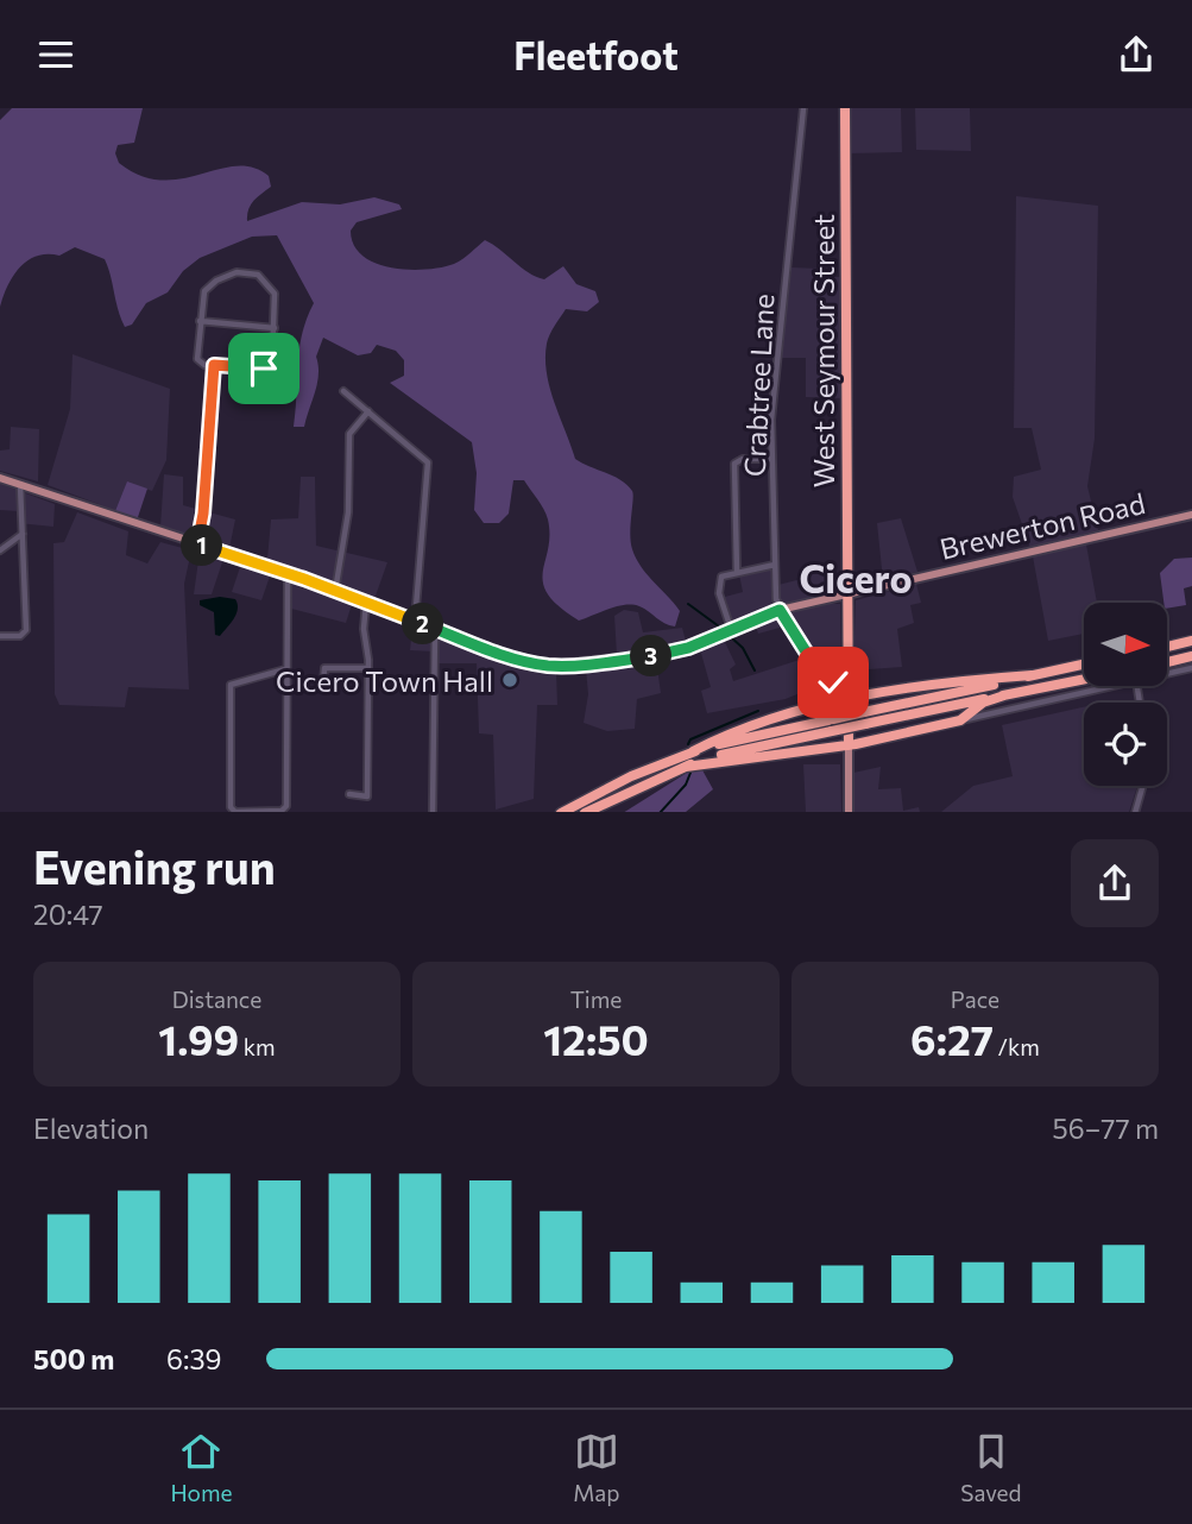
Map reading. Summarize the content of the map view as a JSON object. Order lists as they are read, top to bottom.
{
  "streets": {
    "highway": ["West Seymour Street"],
    "main road": ["Brewerton Road"],
    "street": ["Crabtree Lane"]
  },
  "crossings": [
    ["West Seymour Street", "Crabtree Lane"],
    ["West Seymour Street", "Brewerton Road"],
    ["Crabtree Lane", "Brewerton Road"]
  ],
  "districts": ["Cicero"],
  "places": ["Cicero Town Hall"],
  "north": "right",
  "page": {
    "header": "Fleetfoot",
    "pins": ["1", "2", "3"],
    "heading": ["Evening run", "20:47"],
    "stats": [
      ["Distance", "1.99 km"],
      ["Time", "12:50"],
      ["Pace", "6:27 /km"]
    ],
    "chart": ["Elevation", "56–77 m"],
    "list": [
      {
        "name": "500 m",
        "note": "6:39"
      }
    ],
    "tabs": ["Home", "Map", "Saved"]
  }
}
